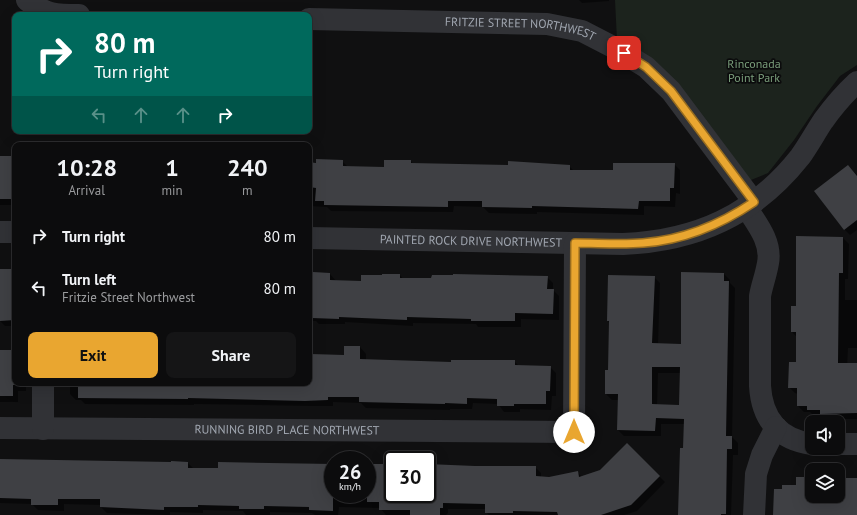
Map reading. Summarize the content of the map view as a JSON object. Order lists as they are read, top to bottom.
{
  "streets": {
    "street": ["FRITZIE STREET NORTHWEST", "PAINTED ROCK DRIVE NORTHWEST", "RUNNING BIRD PLACE NORTHWEST"]
  },
  "crossings": [
    ["FRITZIE STREET NORTHWEST", "PAINTED ROCK DRIVE NORTHWEST"],
    ["PAINTED ROCK DRIVE NORTHWEST", "RUNNING BIRD PLACE NORTHWEST"]
  ],
  "parks": ["Rinconada Point Park"],
  "page": {
    "turn": ["80 m", "Turn right"],
    "eta": [
      "10:28",
      "Arrival",
      "1",
      "min",
      "240",
      "m"
    ],
    "list": [
      {
        "name": "Turn right",
        "value": "80 m"
      },
      {
        "name": "Turn left",
        "note": "Fritzie Street Northwest",
        "value": "80 m"
      }
    ],
    "buttons": ["Exit", "Share"],
    "speed": "26 km/h",
    "limit": "30"
  }
}
